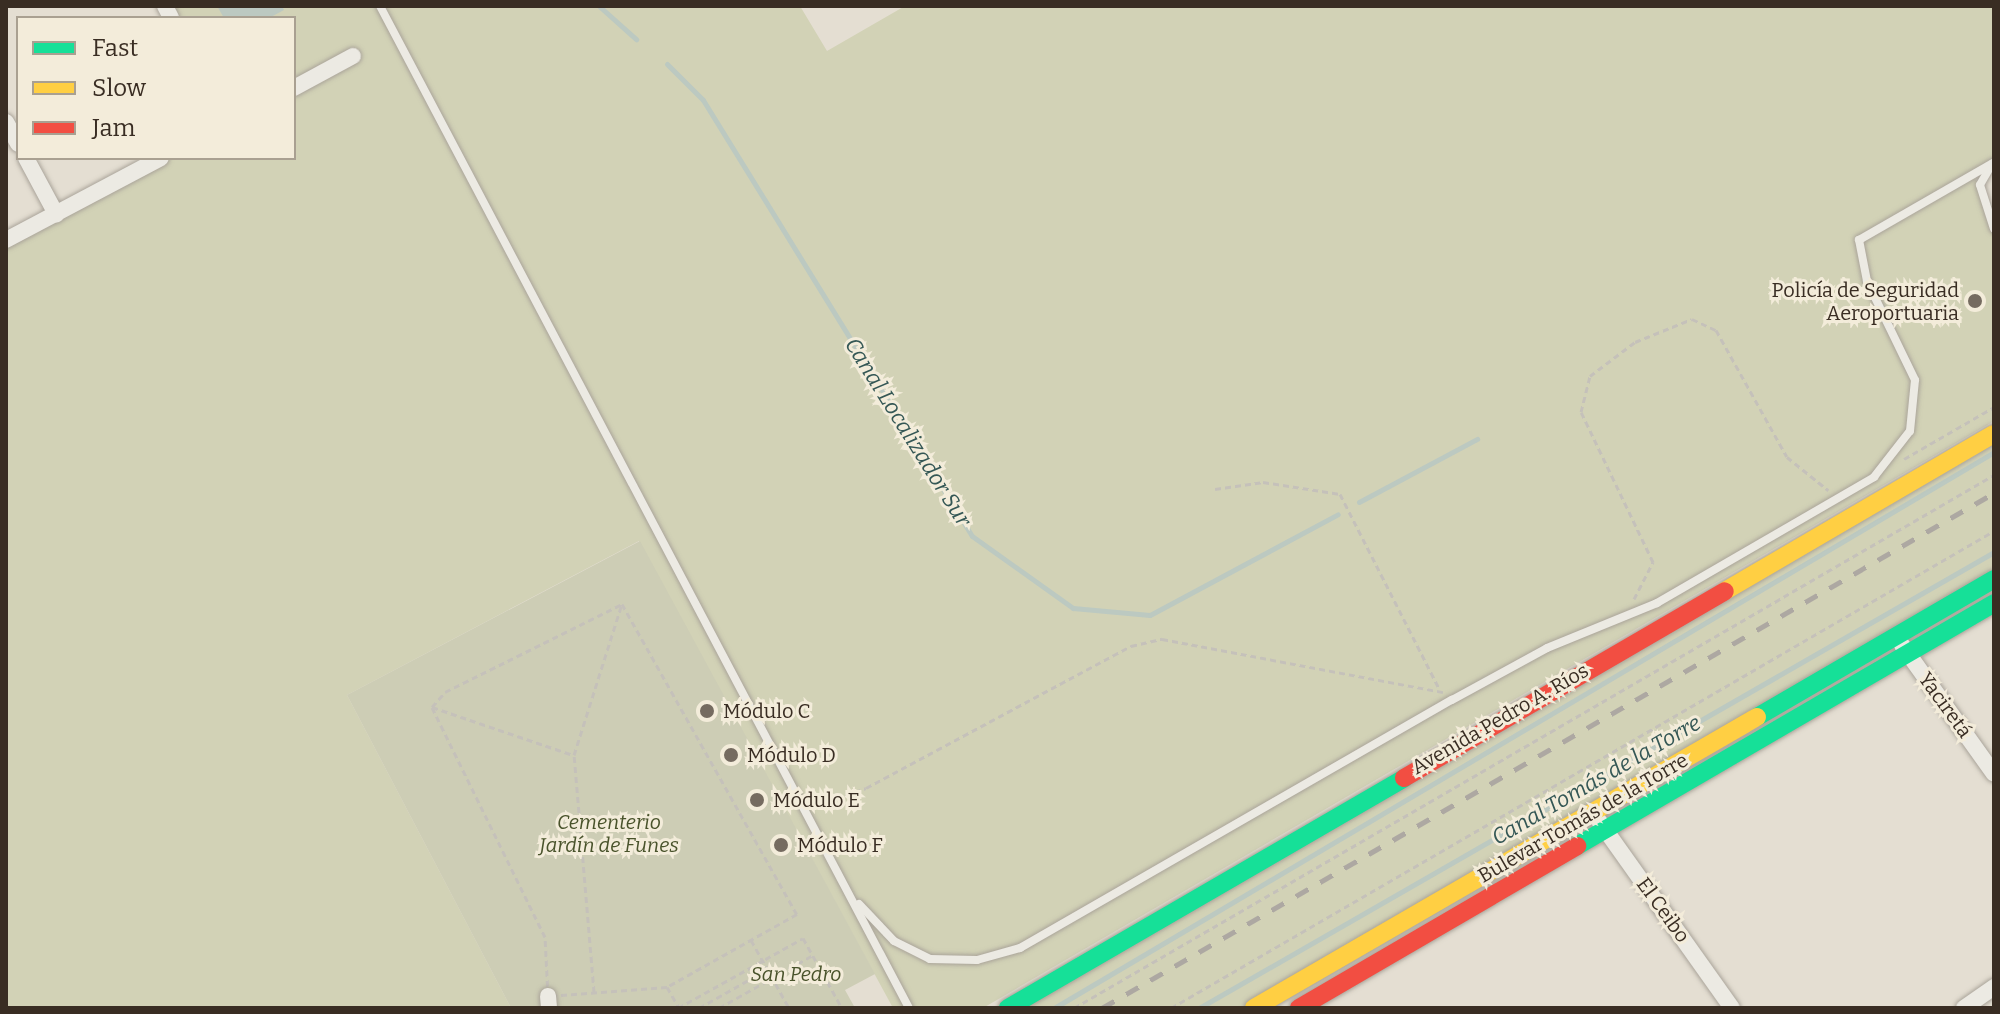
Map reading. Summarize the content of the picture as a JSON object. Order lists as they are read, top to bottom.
{
  "streets": {
    "street": [
      "Yaciretá",
      "Avenida Pedro A. Ríos",
      "Bulevar Tomás de la Torre",
      "El Ceibo"
    ]
  },
  "crossings": [
    ["Yaciretá", "Bulevar Tomás de la Torre"],
    ["Bulevar Tomás de la Torre", "El Ceibo"]
  ],
  "water": ["Canal Localizador Sur", "Canal Tomás de la Torre"],
  "parks": ["Cementerio Jardín de Funes", "San Pedro"],
  "places": [
    "Policía de Seguridad Aeroportuaria",
    "Módulo C",
    "Módulo D",
    "Módulo E",
    "Módulo F"
  ],
  "legend": ["Fast", "Slow", "Jam"]
}
